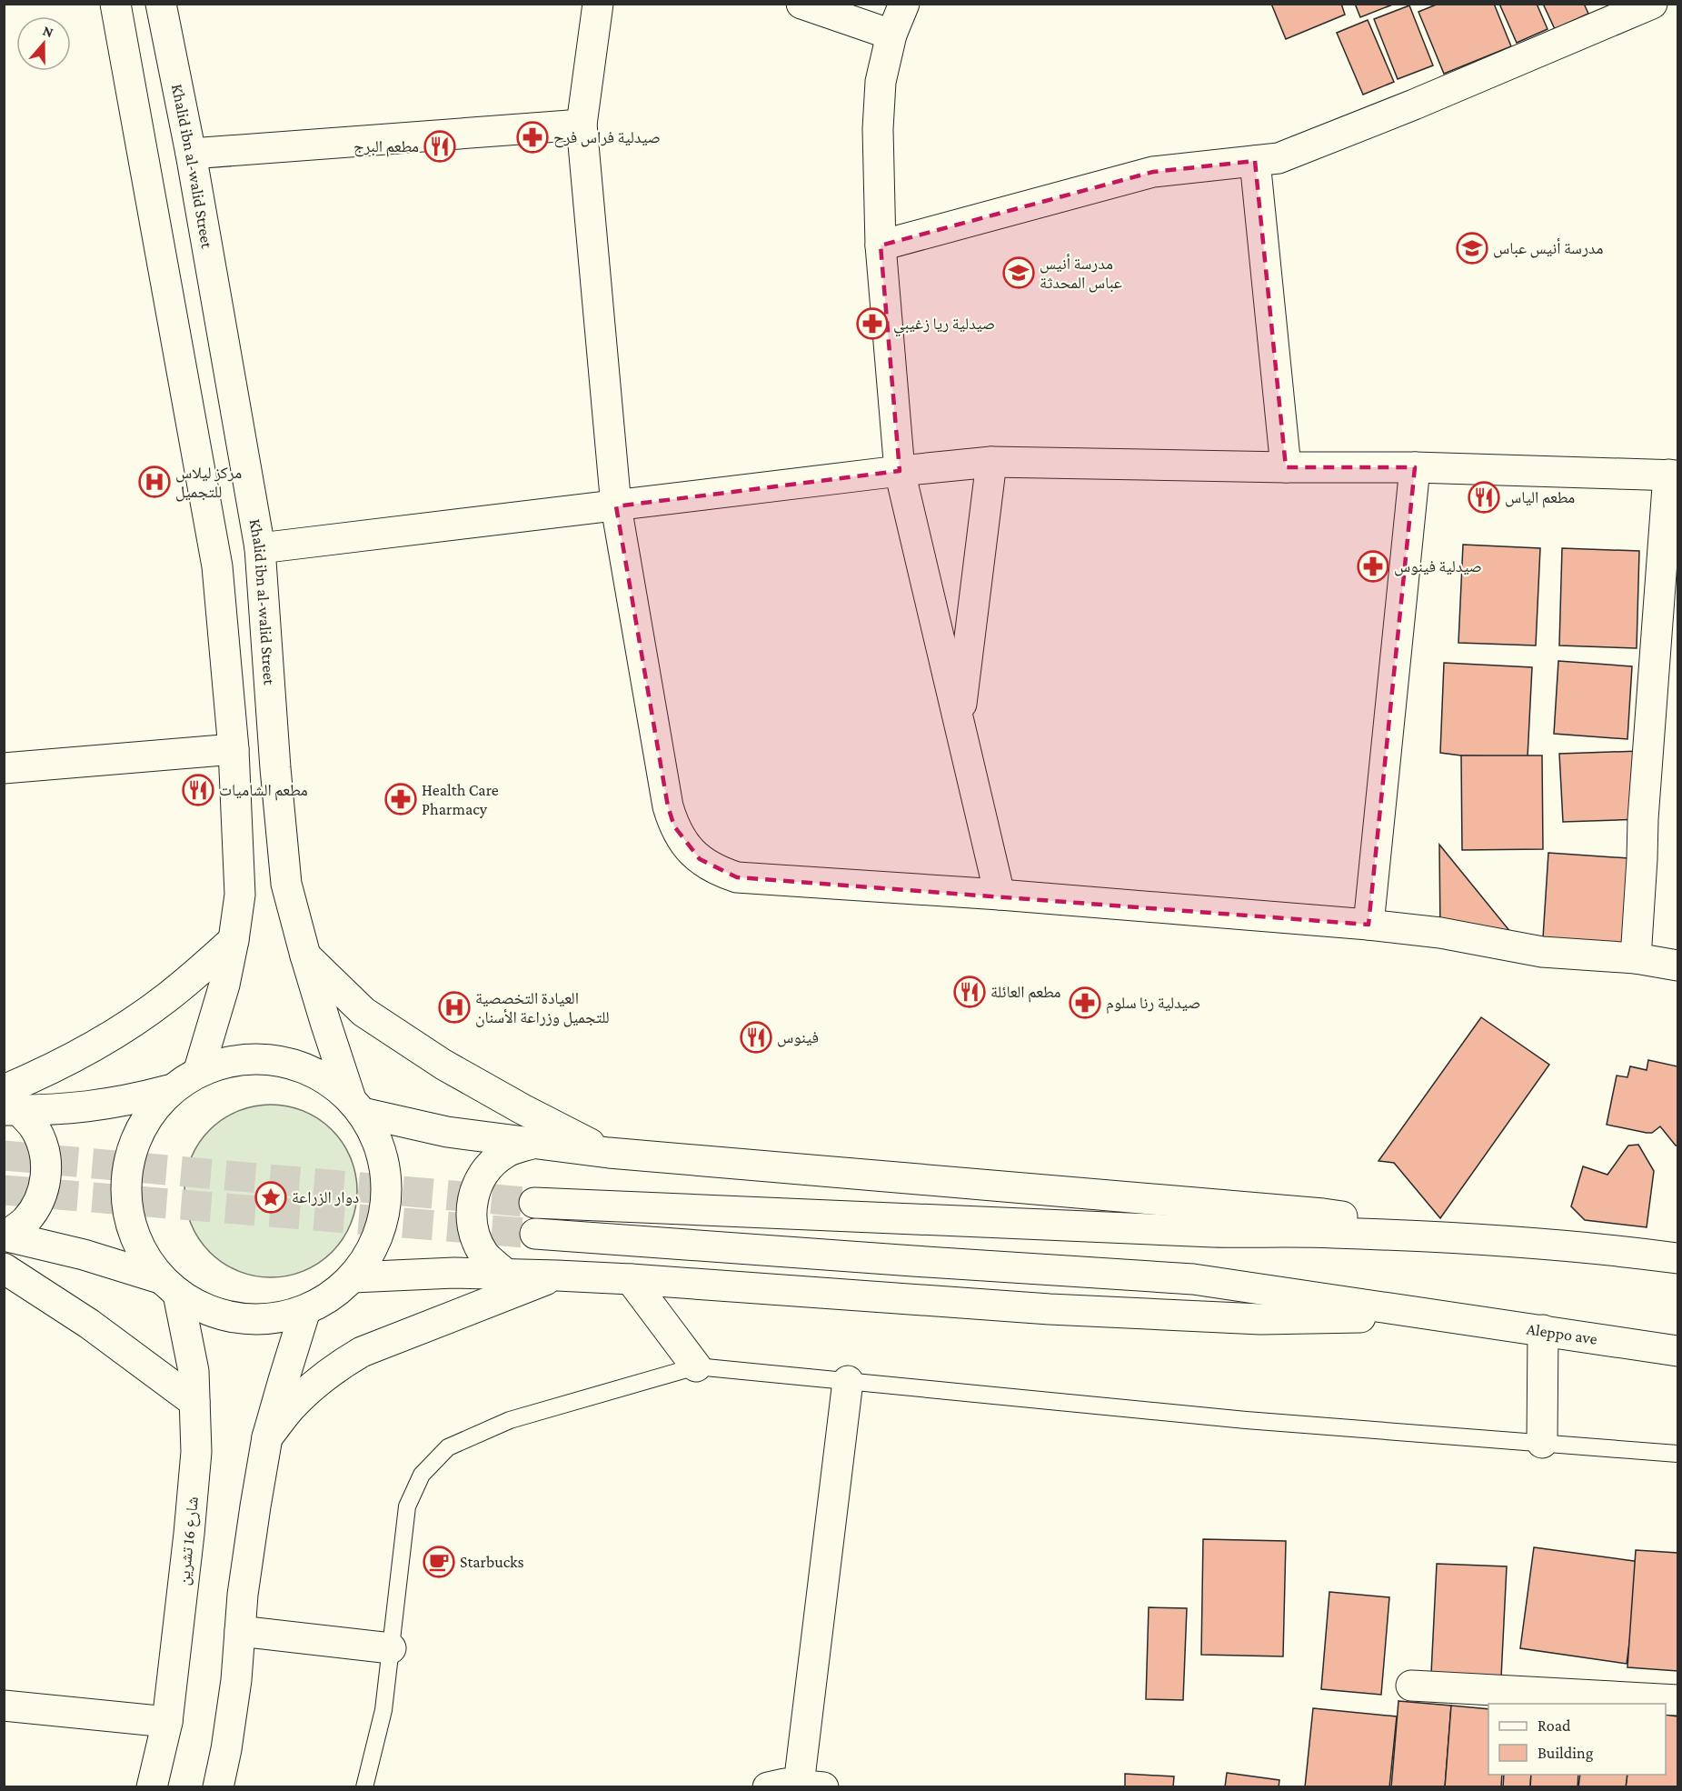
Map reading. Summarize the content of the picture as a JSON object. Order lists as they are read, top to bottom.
{
  "streets": {
    "street": ["Khalid ibn al-walid Street", "Aleppo ave", "شارع 16 تشرين"]
  },
  "places": {
    "pharmacy": [
      "صيدلية فراس فرح",
      "صيدلية ريا زغيبي",
      "صيدلية فينوس",
      "Health Care Pharmacy",
      "صيدلية رنا سلوم"
    ],
    "restaurant": [
      "مطعم البرج",
      "مطعم الياس",
      "مطعم الشاميات",
      "مطعم العائلة",
      "فينوس"
    ],
    "school or university": ["مدرسة أنيس عباس", "مدرسة أنيس عباس المحدثة"],
    "hospital": ["مركز ليلاس للتجميل", "العيادة التخصصية للتجميل وزراعة الأسنان"],
    "place": ["دوار الزراعة"],
    "cafe": ["Starbucks"]
  },
  "legend": ["Road", "Building"],
  "north": "top"
}
